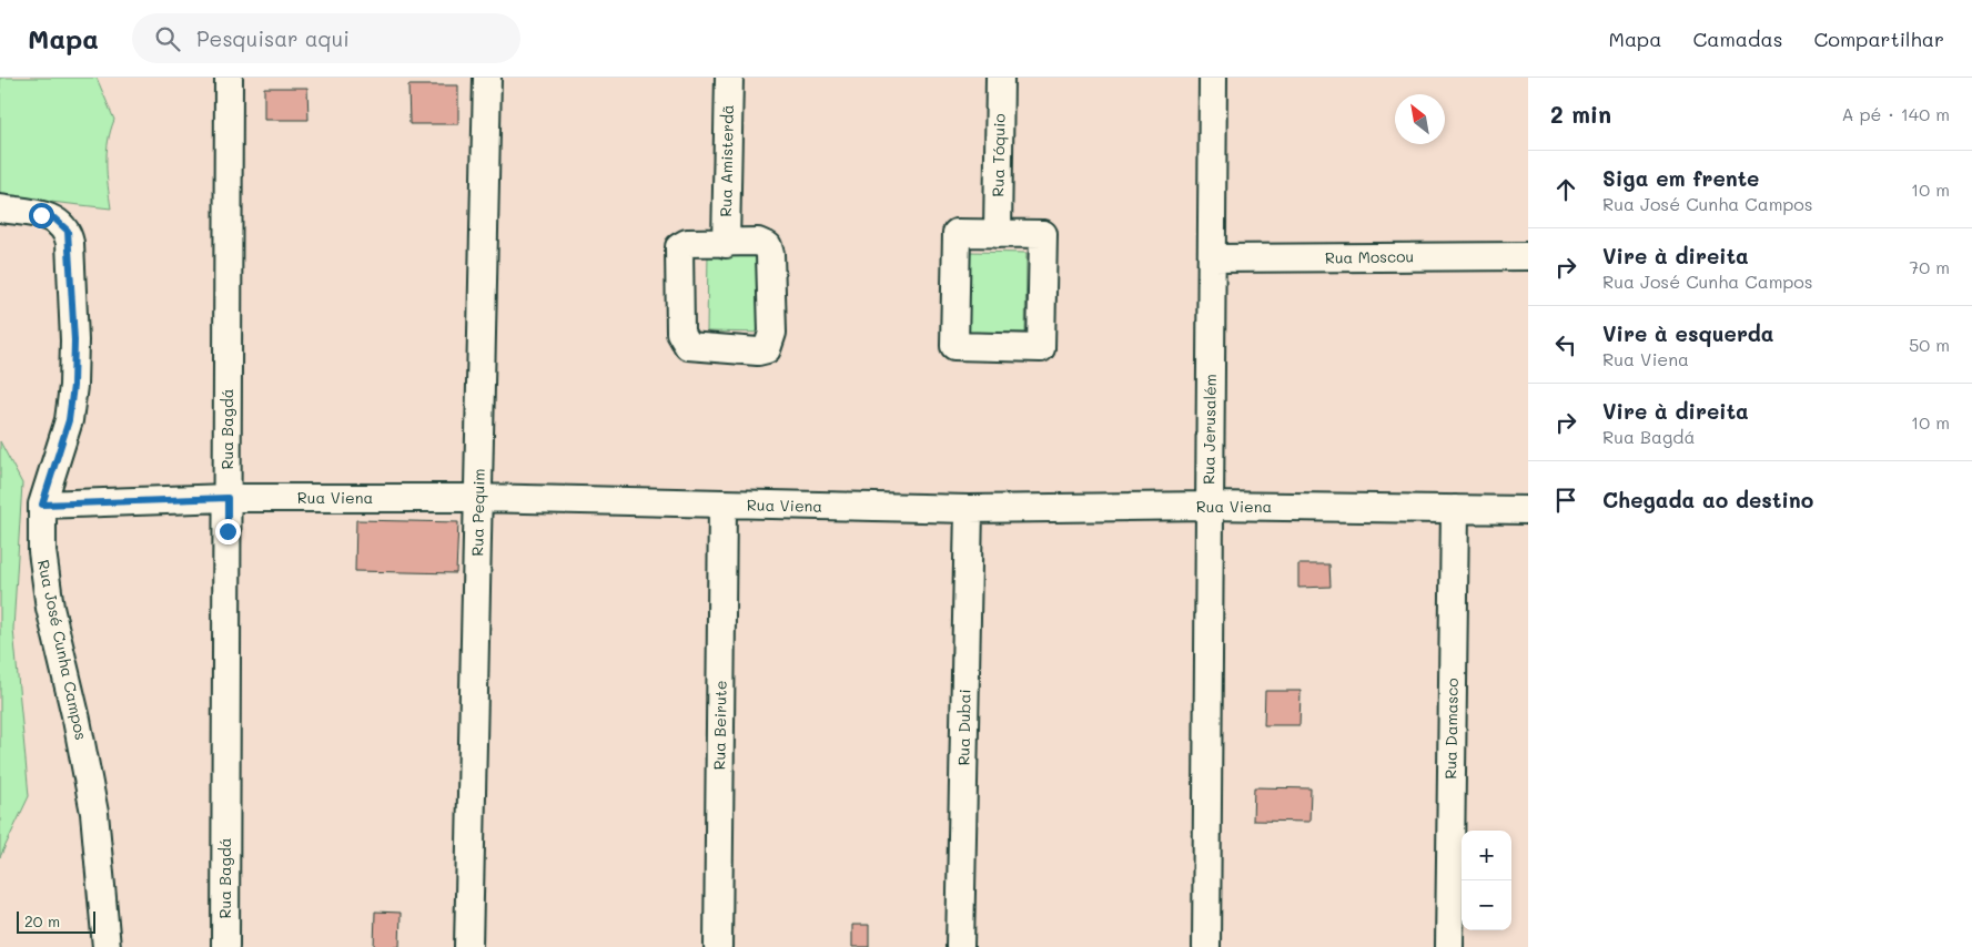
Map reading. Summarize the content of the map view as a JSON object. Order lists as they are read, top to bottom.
{
  "streets": {
    "street": [
      "Rua Tóquio",
      "Rua Amisterdã",
      "Rua Moscou",
      "Rua Bagdá",
      "Rua Jerusalém",
      "Rua Viena",
      "Rua Pequim",
      "Rua José Cunha Campos",
      "Rua Beirute",
      "Rua Dubai",
      "Rua Damasco"
    ]
  },
  "crossings": [
    ["Rua Moscou", "Rua Jerusalém"],
    ["Rua Bagdá", "Rua Viena"],
    ["Rua Jerusalém", "Rua Viena"],
    ["Rua Viena", "Rua Pequim"],
    ["Rua Viena", "Rua José Cunha Campos"],
    ["Rua Viena", "Rua Beirute"],
    ["Rua Viena", "Rua Dubai"],
    ["Rua Viena", "Rua Damasco"]
  ],
  "scale_bar": "20 m",
  "north": "top left",
  "page": {
    "header": "Mapa",
    "search": "Pesquisar aqui",
    "nav": ["Mapa", "Camadas", "Compartilhar"],
    "heading": ["2 min", "A pé · 140 m"],
    "list": [
      ["Siga em frente", "Rua José Cunha Campos", "10 m"],
      ["Vire à direita", "Rua José Cunha Campos", "70 m"],
      ["Vire à esquerda", "Rua Viena", "50 m"],
      ["Vire à direita", "Rua Bagdá", "10 m"],
      "Chegada ao destino"
    ],
    "map_buttons": ["+", "−"],
    "scale": "20 m"
  }
}
